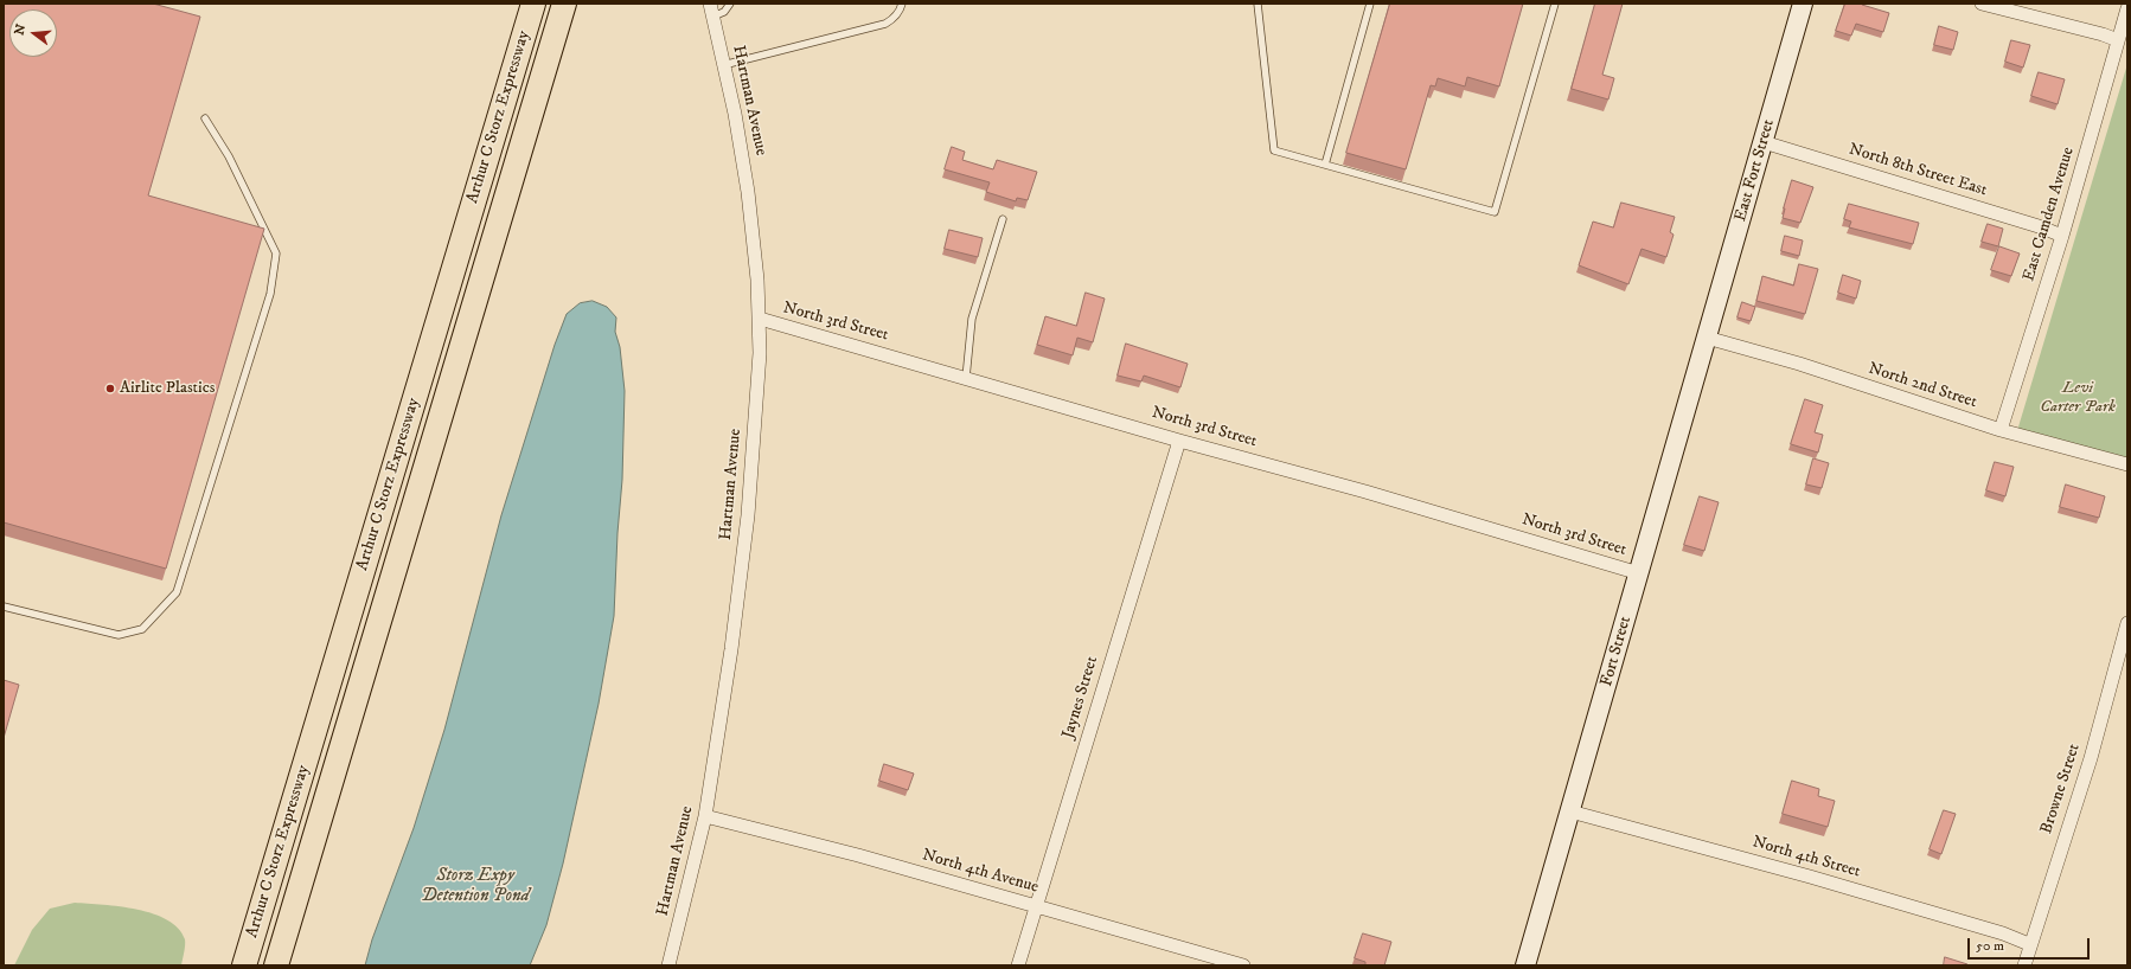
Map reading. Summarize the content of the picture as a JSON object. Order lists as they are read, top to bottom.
{
  "streets": {
    "highway": ["Arthur C Storz Expressway"],
    "street": [
      "Hartman Avenue",
      "East Fort Street",
      "North 8th Street East",
      "East Camden Avenue",
      "North 3rd Street",
      "North 2nd Street",
      "Fort Street",
      "Jaynes Street",
      "Browne Street",
      "North 4th Street",
      "North 4th Avenue"
    ]
  },
  "crossings": [
    ["Hartman Avenue", "North 3rd Street"],
    ["Hartman Avenue", "North 4th Avenue"],
    ["East Fort Street", "North 8th Street East"],
    ["East Fort Street", "North 2nd Street"],
    ["East Fort Street", "Fort Street"],
    ["North 8th Street East", "East Camden Avenue"],
    ["East Camden Avenue", "North 2nd Street"],
    ["North 3rd Street", "Fort Street"],
    ["North 3rd Street", "Jaynes Street"],
    ["North 2nd Street", "Fort Street"],
    ["Fort Street", "North 4th Street"],
    ["Jaynes Street", "North 4th Avenue"],
    ["Browne Street", "North 4th Street"]
  ],
  "water": ["Storz Expy Detention Pond"],
  "parks": ["Levi Carter Park"],
  "places": ["Airlite Plastics"],
  "scale_bar": "50 m",
  "north": "left"
}
